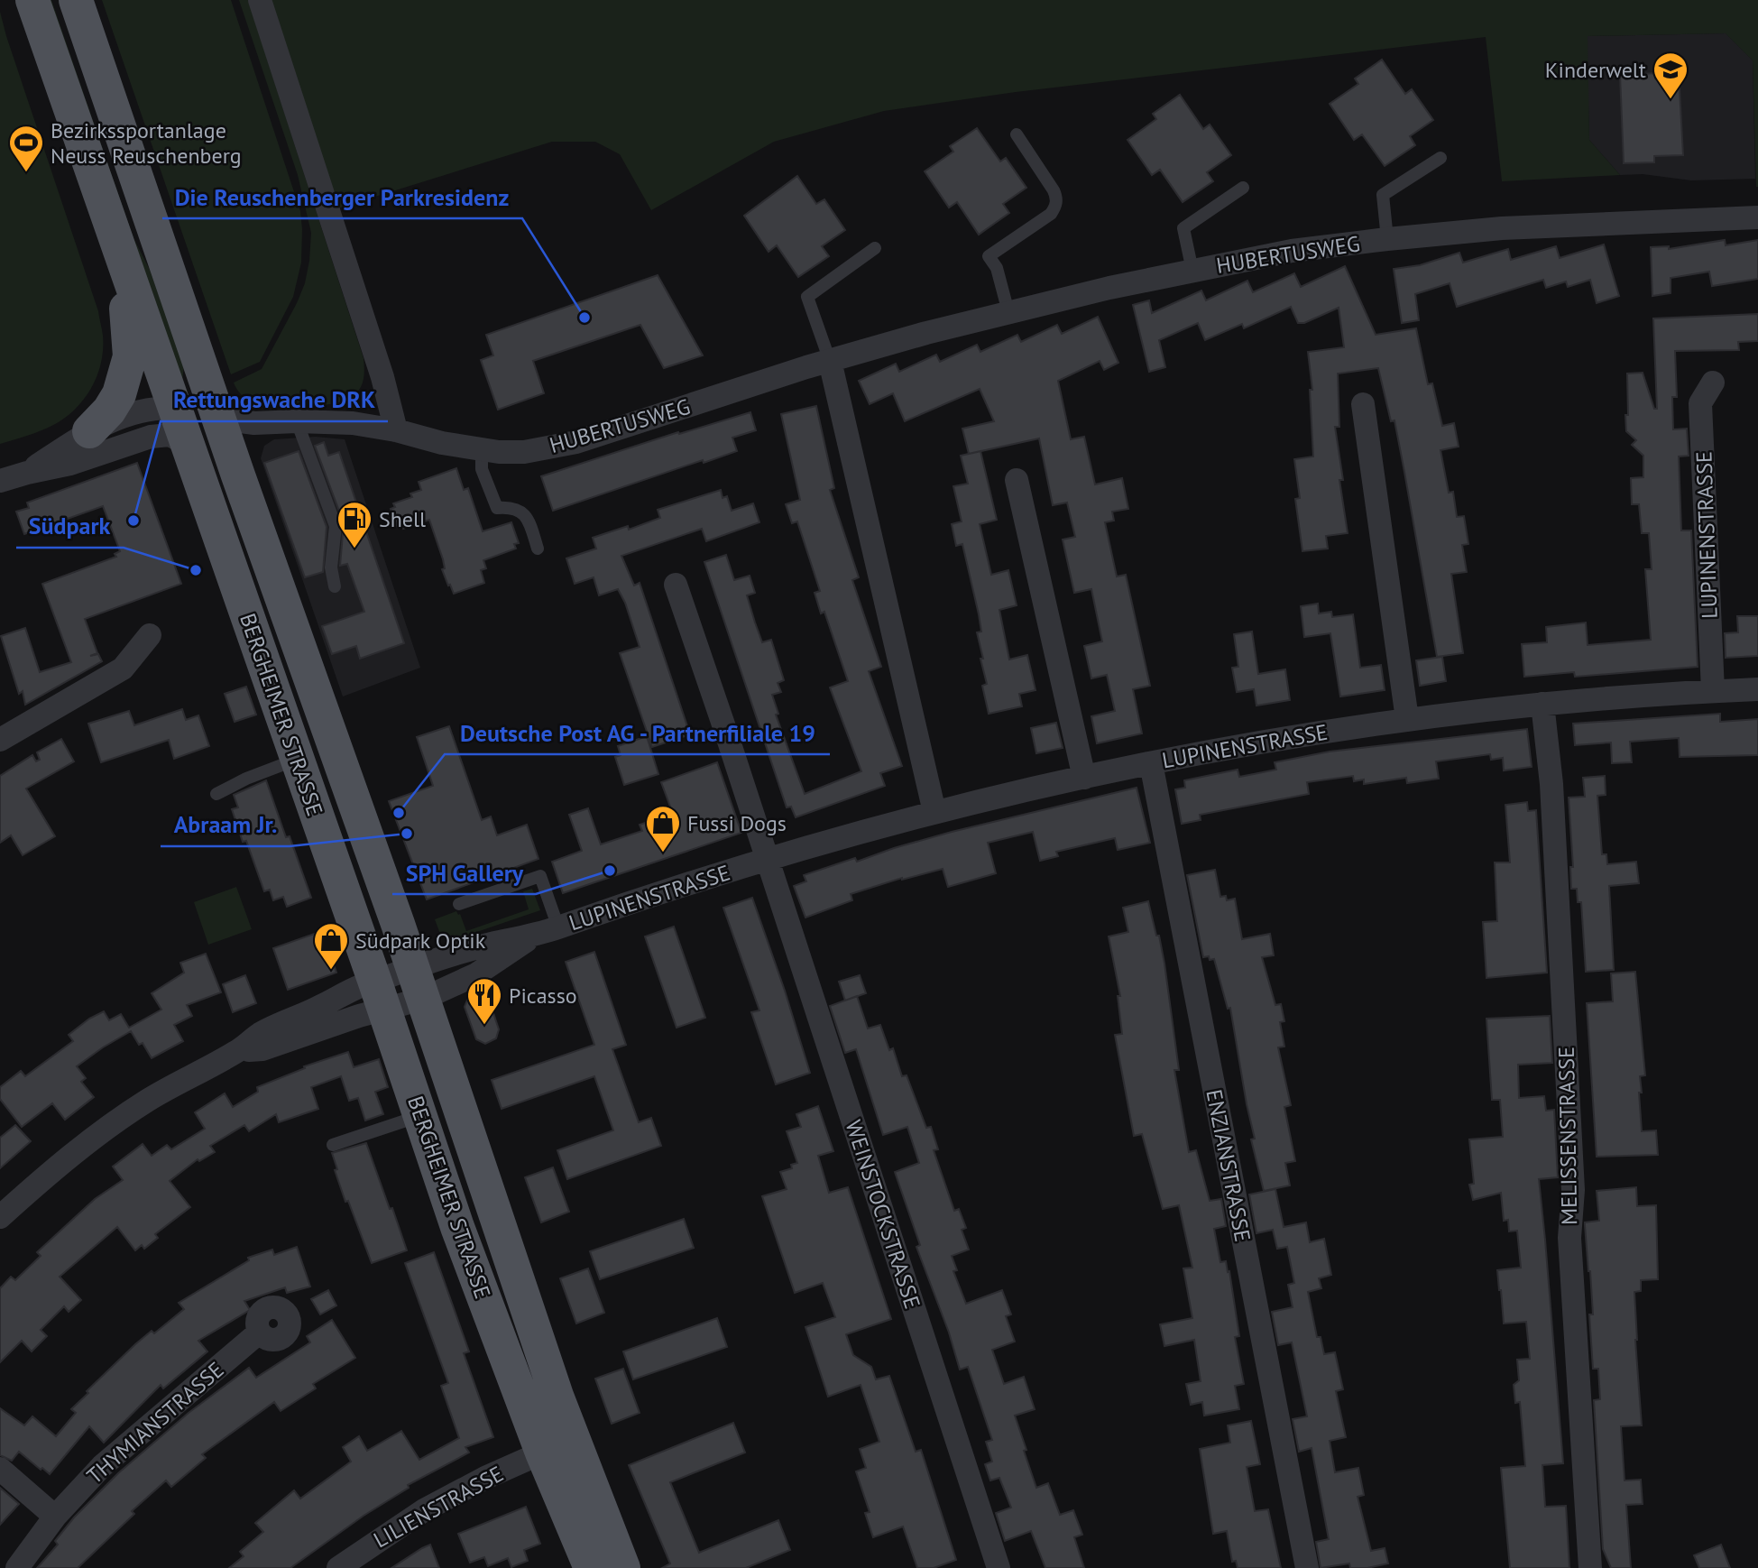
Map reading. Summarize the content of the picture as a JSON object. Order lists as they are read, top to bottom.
{
  "streets": {
    "main road": ["BERGHEIMER STRASSE"],
    "street": [
      "HUBERTUSWEG",
      "LUPINENSTRASSE",
      "MELISSENSTRASSE",
      "ENZIANSTRASSE",
      "WEINSTOCKSTRASSE",
      "THYMIANSTRASSE",
      "LILIENSTRASSE"
    ]
  },
  "crossings": [
    ["HUBERTUSWEG", "BERGHEIMER STRASSE"],
    ["LUPINENSTRASSE", "BERGHEIMER STRASSE"],
    ["LUPINENSTRASSE", "MELISSENSTRASSE"],
    ["LUPINENSTRASSE", "ENZIANSTRASSE"],
    ["LUPINENSTRASSE", "WEINSTOCKSTRASSE"],
    ["BERGHEIMER STRASSE", "LILIENSTRASSE"]
  ],
  "places": {
    "school or university": ["Kinderwelt"],
    "sports": ["Bezirkssportanlage Neuss Reuschenberg"],
    "other": [
      "Die Reuschenberger Parkresidenz",
      "Rettungswache DRK",
      "Südpark",
      "Deutsche Post AG - Partnerfiliale 19",
      "Abraam Jr.",
      "SPH Gallery"
    ],
    "fuel station": ["Shell"],
    "shop": ["Fussi Dogs", "Südpark Optik"],
    "restaurant": ["Picasso"]
  }
}
